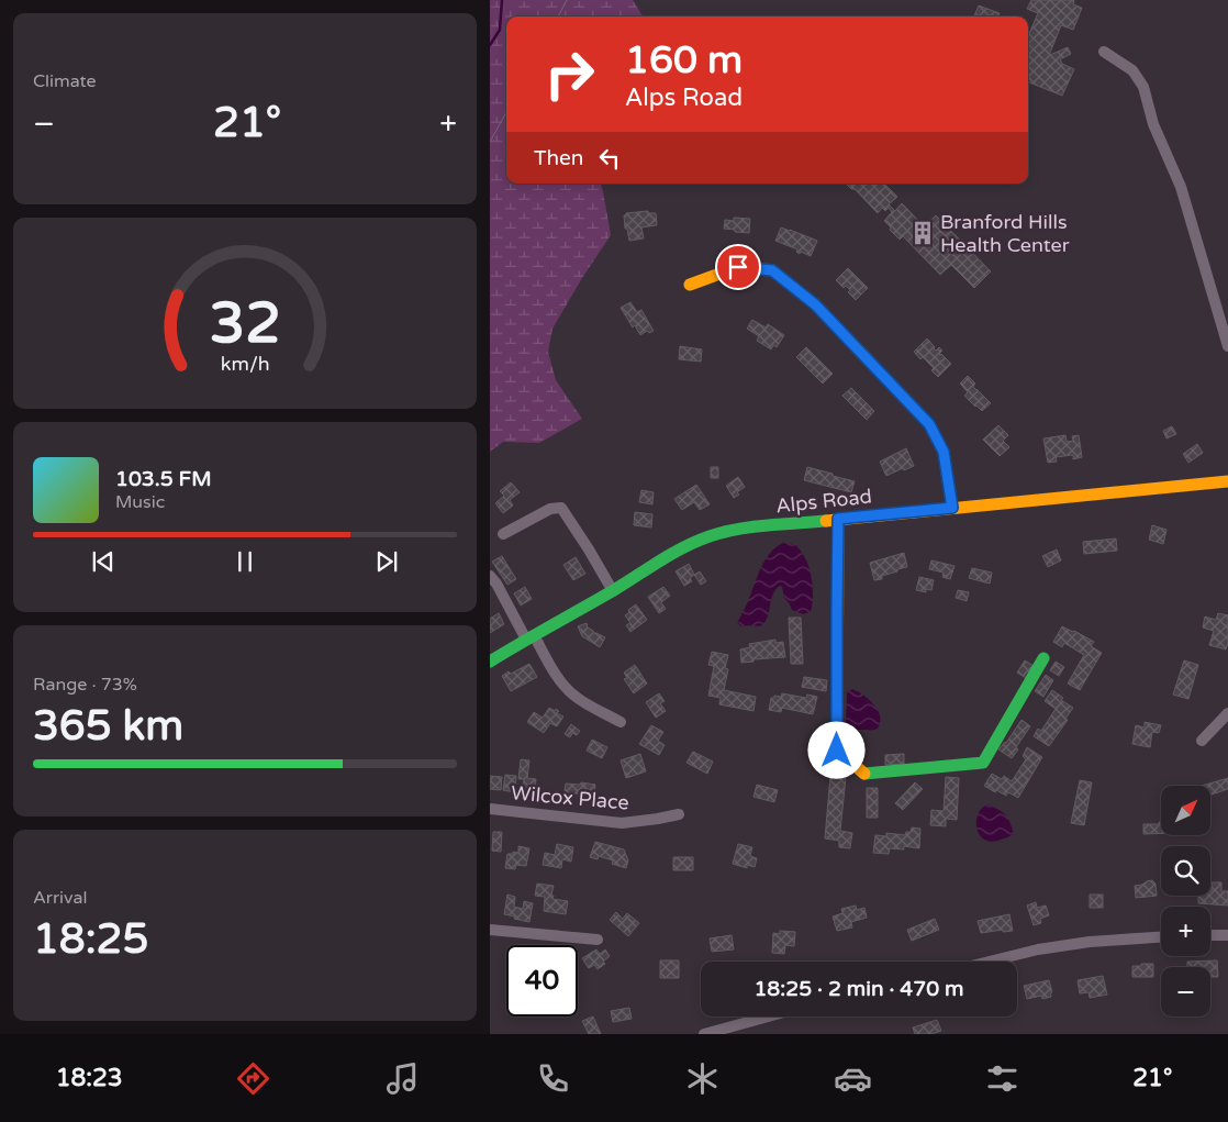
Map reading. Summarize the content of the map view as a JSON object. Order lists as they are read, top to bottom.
{
  "streets": {
    "street": ["Alps Road", "Wilcox Place"]
  },
  "places": {
    "building": ["Branford Hills Health Center"]
  },
  "north": "top right",
  "page": {
    "tile": [
      "Climate",
      ["Range · 73%", "365 km"],
      ["Arrival", "18:25"]
    ],
    "turn": ["160 m", "Alps Road"],
    "heat": ["−", "21°", "+"],
    "then": "Then",
    "song": ["103.5 FM", "Music"],
    "map_buttons": ["+", "−"],
    "limit": "40",
    "trip": "18:25 · 2 min · 470 m",
    "tabs": ["18:23", "21°"],
    "gauge": ["32", "km/h"]
  }
}
